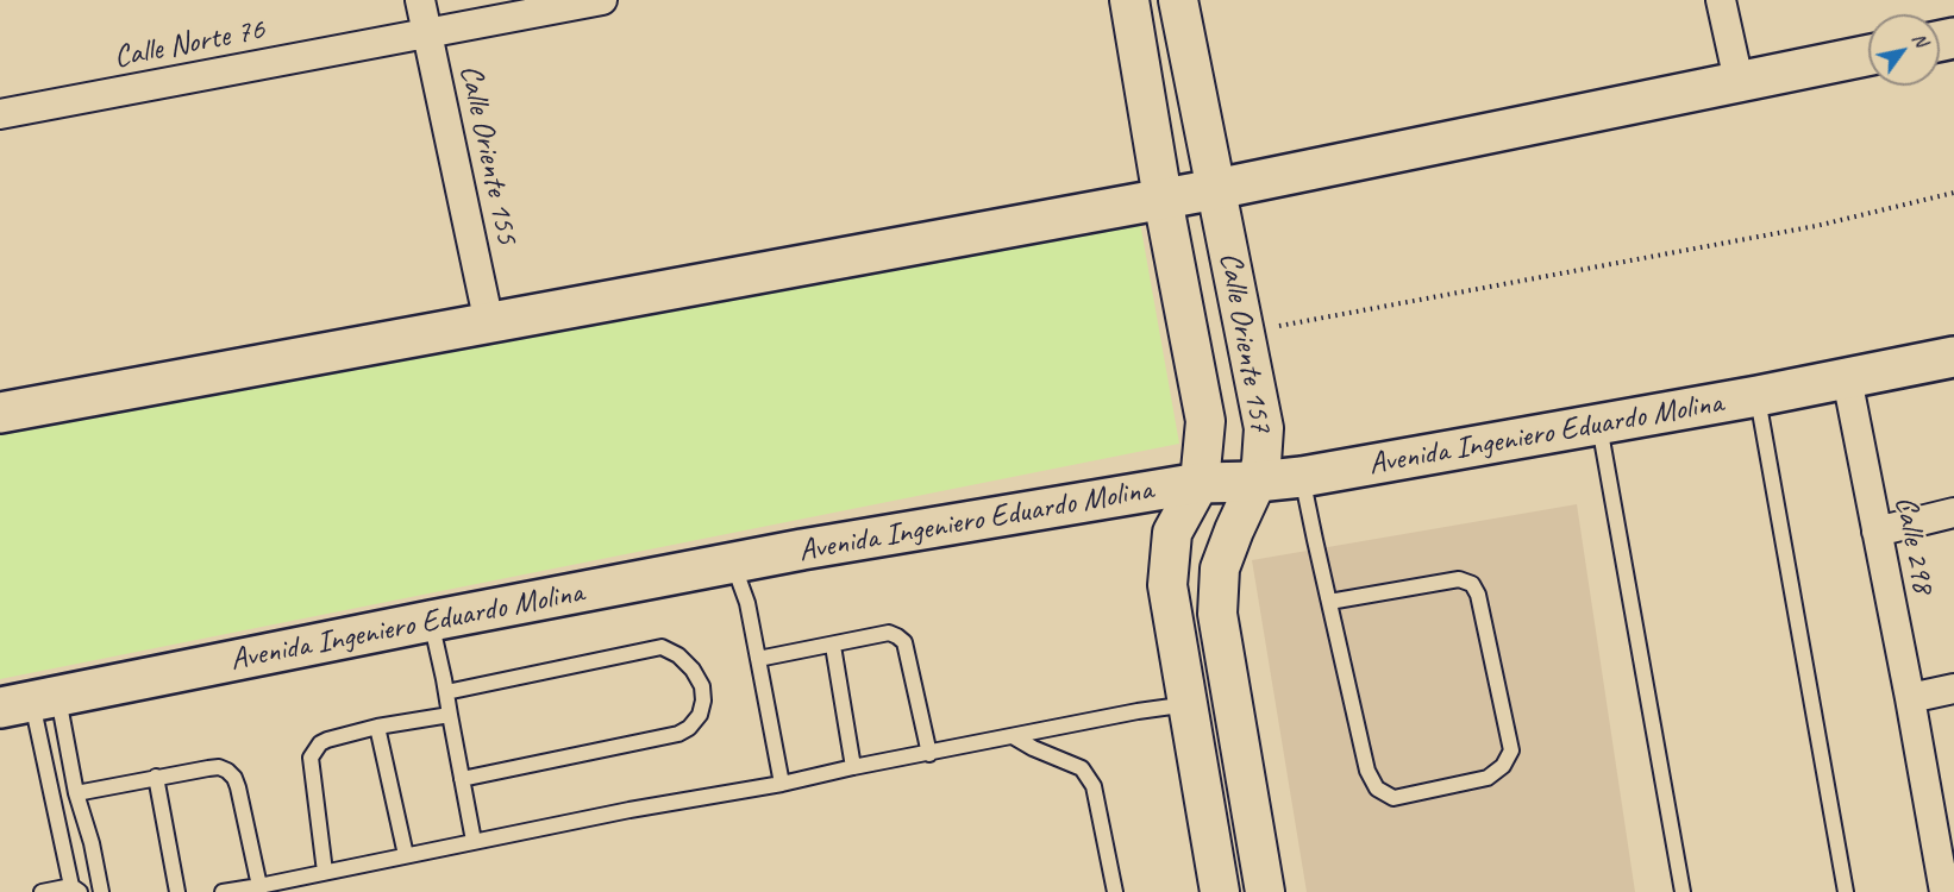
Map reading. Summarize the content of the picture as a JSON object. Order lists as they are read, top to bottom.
{
  "streets": {
    "main road": ["Avenida Ingeniero Eduardo Molina"],
    "street": [
      "Calle Norte 76",
      "Calle Oriente 155",
      "Calle Oriente 157",
      "Calle 298"
    ]
  },
  "crossings": [
    ["Calle Norte 76", "Calle Oriente 155"],
    ["Calle Oriente 157", "Avenida Ingeniero Eduardo Molina"],
    ["Avenida Ingeniero Eduardo Molina", "Calle 298"]
  ],
  "north": "top right"
}
